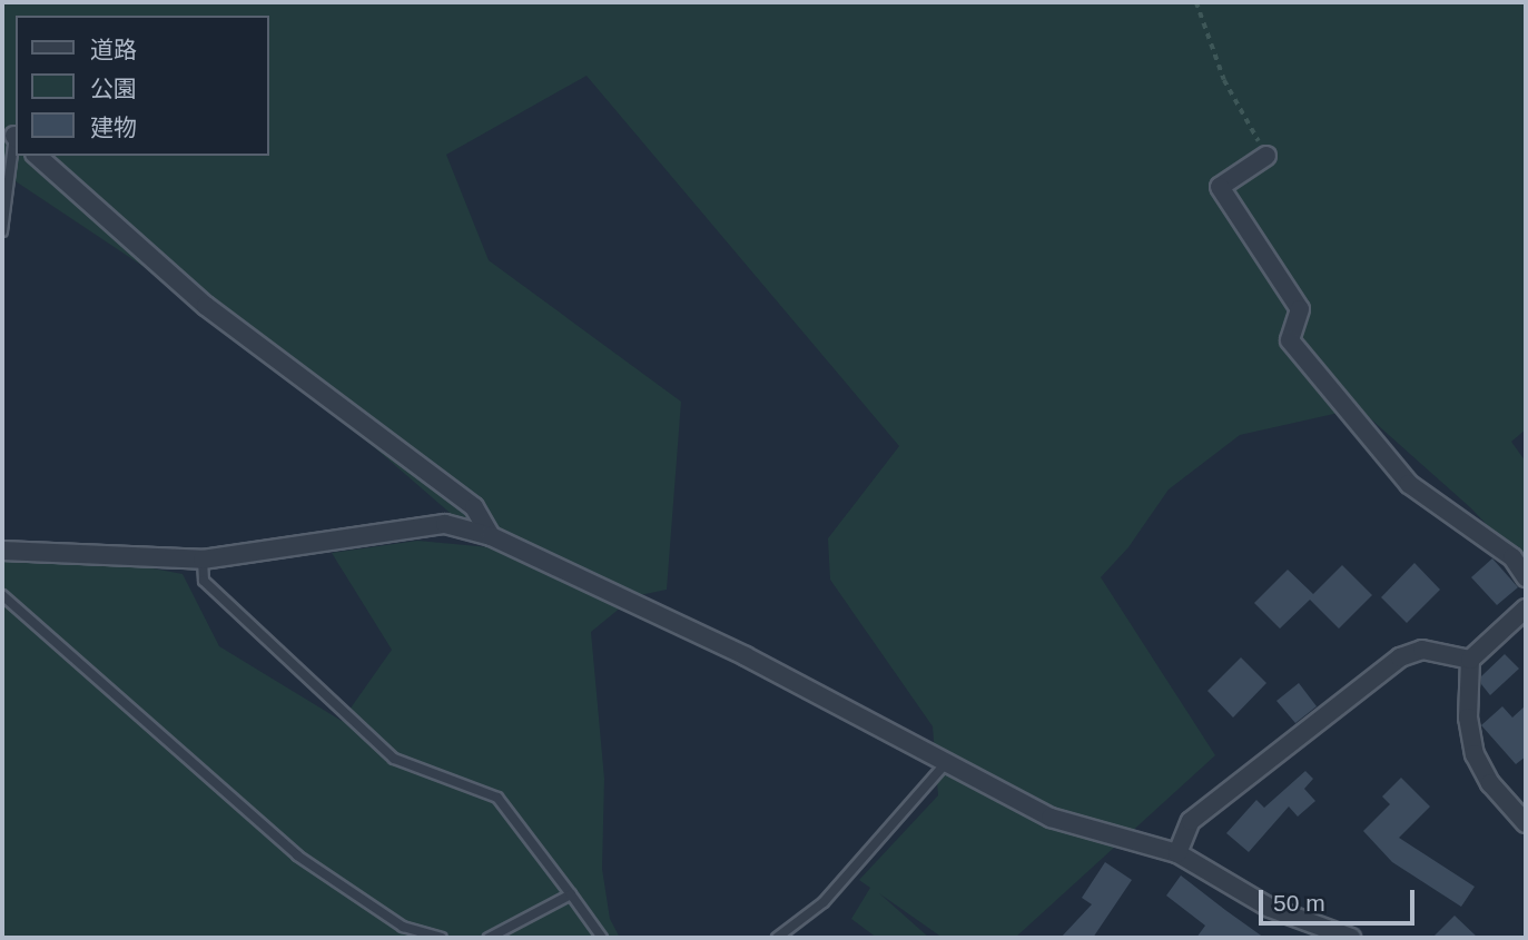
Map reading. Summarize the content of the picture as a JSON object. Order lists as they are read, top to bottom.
{
  "legend": ["道路", "公園", "建物"],
  "scale_bar": "50 m"
}
